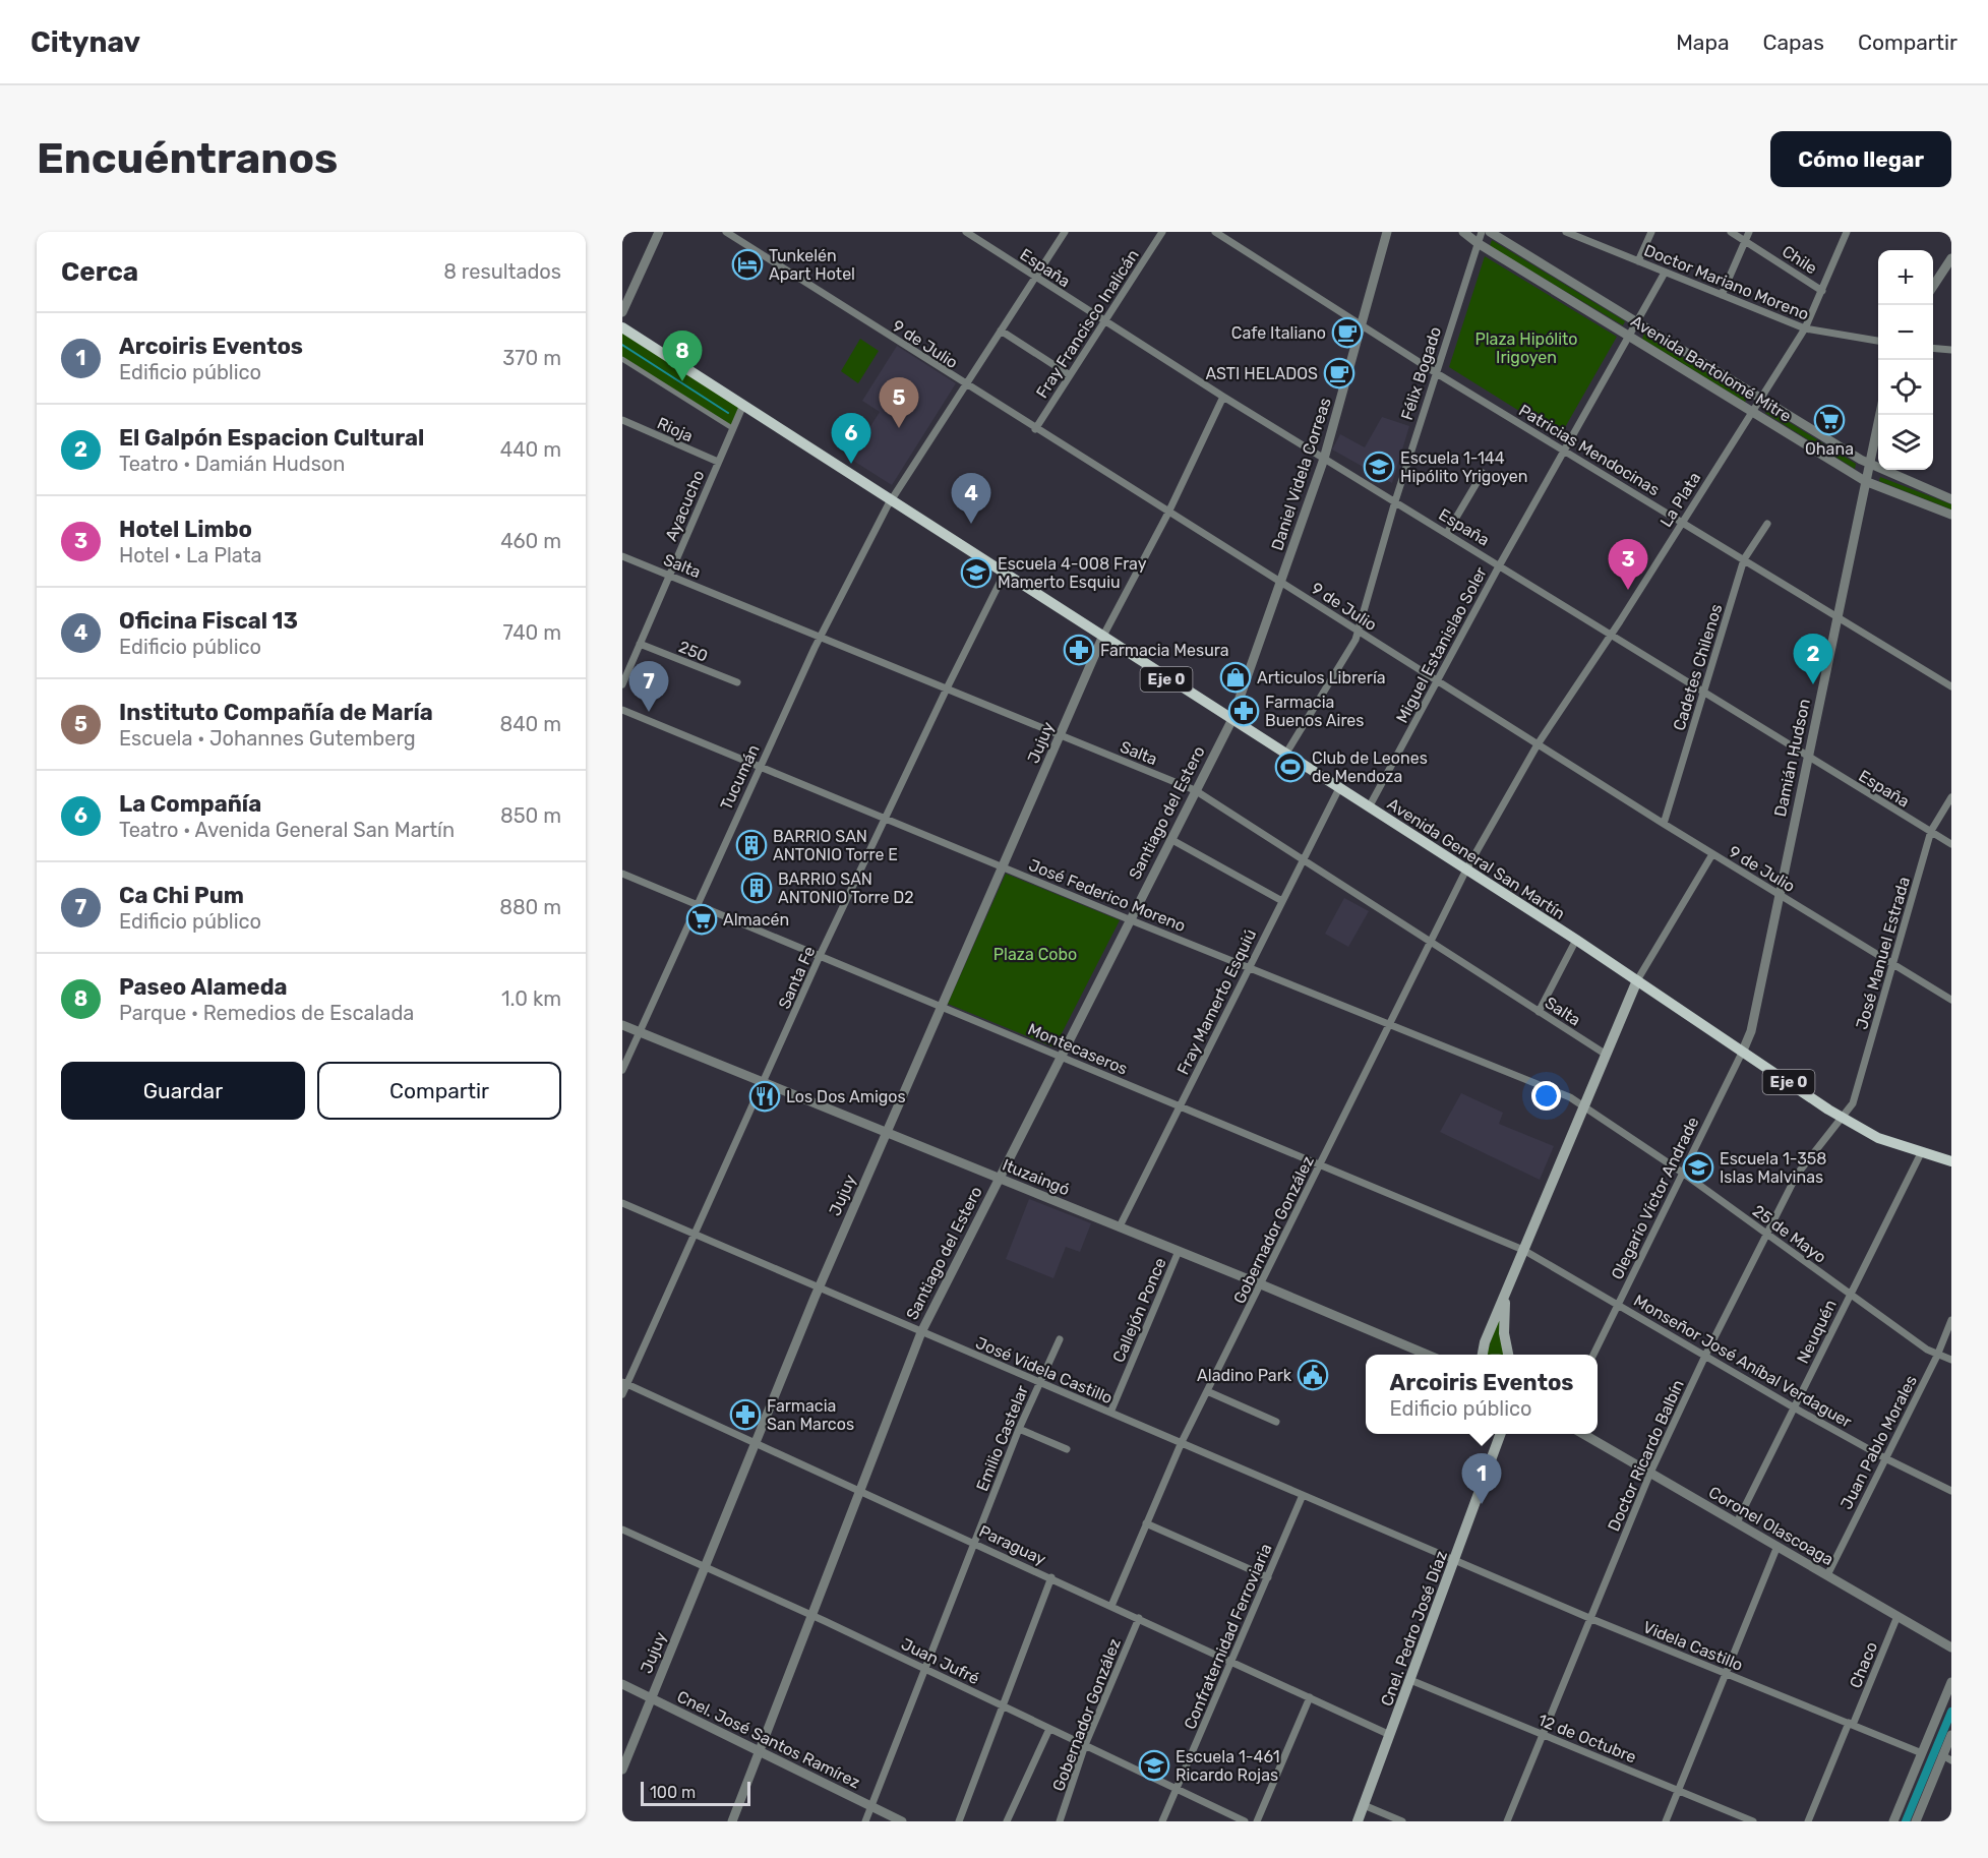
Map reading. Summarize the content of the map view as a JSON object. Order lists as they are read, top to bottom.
{
  "streets": {
    "main road": ["Eje 0", "Avenida General San Martín", "Cnel. Pedro José Díaz"],
    "street": [
      "Chile",
      "España",
      "Doctor Mariano Moreno",
      "Fray Francisco Inalicán",
      "9 de Julio",
      "Avenida Bartolomé Mitre",
      "Félix Bogado",
      "Rioja",
      "Patricias Mendocinas",
      "Daniel Videla Correas",
      "La Plata",
      "Ayacucho",
      "Salta",
      "Miguel Estanislao Soler",
      "250",
      "Cadetes Chilenos",
      "Jujuy",
      "Damián Hudson",
      "Tucumán",
      "Santiago del Estero",
      "José Federico Moreno",
      "José Manuel Estrada",
      "Santa Fe",
      "Fray Mamerto Esquiú",
      "Montecaseros",
      "Ituzaingó",
      "Olegario Víctor Andrade",
      "Gobernador González",
      "25 de Mayo",
      "Callejón Ponce",
      "Neuquén",
      "Monseñor José Aníbal Verdaguer",
      "José Videla Castillo",
      "Emilio Castelar",
      "Juan Pablo Morales",
      "Doctor Ricardo Balbín",
      "Coronel Olascoaga",
      "Paraguay",
      "Confraternidad Ferroviaria",
      "Videla Castillo",
      "Juan Jufré",
      "Chaco",
      "12 de Octubre",
      "Cnel. José Santos Ramírez"
    ]
  },
  "crossings": [
    ["Chile", "La Plata"],
    ["España", "Fray Francisco Inalicán"],
    ["España", "Félix Bogado"],
    ["España", "Daniel Videla Correas"],
    ["España", "La Plata"],
    ["España", "Miguel Estanislao Soler"],
    ["España", "Cadetes Chilenos"],
    ["España", "Damián Hudson"],
    ["España", "Tucumán"],
    ["España", "José Manuel Estrada"],
    ["Doctor Mariano Moreno", "La Plata"],
    ["Doctor Mariano Moreno", "Miguel Estanislao Soler"],
    ["Fray Francisco Inalicán", "9 de Julio"],
    ["9 de Julio", "Félix Bogado"],
    ["9 de Julio", "Daniel Videla Correas"],
    ["9 de Julio", "La Plata"],
    ["9 de Julio", "Miguel Estanislao Soler"],
    ["9 de Julio", "Cadetes Chilenos"],
    ["9 de Julio", "Damián Hudson"],
    ["9 de Julio", "Tucumán"],
    ["9 de Julio", "José Manuel Estrada"],
    ["Avenida Bartolomé Mitre", "Félix Bogado"],
    ["Avenida Bartolomé Mitre", "La Plata"],
    ["Avenida Bartolomé Mitre", "Miguel Estanislao Soler"],
    ["Avenida Bartolomé Mitre", "Damián Hudson"],
    ["Félix Bogado", "Patricias Mendocinas"],
    ["Félix Bogado", "Avenida General San Martín"],
    ["Rioja", "Ayacucho"],
    ["Patricias Mendocinas", "Daniel Videla Correas"],
    ["Patricias Mendocinas", "La Plata"],
    ["Patricias Mendocinas", "Miguel Estanislao Soler"],
    ["Patricias Mendocinas", "Cadetes Chilenos"],
    ["Patricias Mendocinas", "Damián Hudson"],
    ["Daniel Videla Correas", "Santiago del Estero"],
    ["Daniel Videla Correas", "Avenida General San Martín"],
    ["La Plata", "Avenida General San Martín"],
    ["La Plata", "Gobernador González"],
    ["Ayacucho", "Salta"],
    ["Ayacucho", "250"],
    ["Ayacucho", "Avenida General San Martín"],
    ["Salta", "Jujuy"],
    ["Salta", "Tucumán"],
    ["Salta", "Santiago del Estero"],
    ["Salta", "Santa Fe"],
    ["Salta", "Fray Mamerto Esquiú"],
    ["Salta", "Gobernador González"],
    ["Miguel Estanislao Soler", "Avenida General San Martín"],
    ["Jujuy", "Avenida General San Martín"],
    ["Jujuy", "José Federico Moreno"],
    ["Jujuy", "Montecaseros"],
    ["Jujuy", "Ituzaingó"],
    ["Jujuy", "José Videla Castillo"],
    ["Jujuy", "Paraguay"],
    ["Jujuy", "Juan Jufré"],
    ["Jujuy", "Cnel. José Santos Ramírez"],
    ["Damián Hudson", "Avenida General San Martín"],
    ["Damián Hudson", "Olegario Víctor Andrade"],
    ["Tucumán", "Avenida General San Martín"],
    ["Tucumán", "José Federico Moreno"],
    ["Tucumán", "Montecaseros"],
    ["Tucumán", "Ituzaingó"],
    ["Santiago del Estero", "Avenida General San Martín"],
    ["Santiago del Estero", "José Federico Moreno"],
    ["Santiago del Estero", "Montecaseros"],
    ["Santiago del Estero", "Ituzaingó"],
    ["Santiago del Estero", "José Videla Castillo"],
    ["Santiago del Estero", "Paraguay"],
    ["Santiago del Estero", "Juan Jufré"],
    ["Santiago del Estero", "Cnel. José Santos Ramírez"],
    ["Avenida General San Martín", "José Manuel Estrada"],
    ["Avenida General San Martín", "Santa Fe"],
    ["Avenida General San Martín", "Fray Mamerto Esquiú"],
    ["Avenida General San Martín", "Olegario Víctor Andrade"],
    ["Avenida General San Martín", "Gobernador González"],
    ["Avenida General San Martín", "Neuquén"],
    ["Avenida General San Martín", "Doctor Ricardo Balbín"],
    ["José Federico Moreno", "Santa Fe"],
    ["José Federico Moreno", "Fray Mamerto Esquiú"],
    ["José Federico Moreno", "Gobernador González"],
    ["José Federico Moreno", "25 de Mayo"],
    ["José Manuel Estrada", "Doctor Ricardo Balbín"],
    ["Santa Fe", "Montecaseros"],
    ["Santa Fe", "Ituzaingó"],
    ["Santa Fe", "José Videla Castillo"],
    ["Santa Fe", "Paraguay"],
    ["Fray Mamerto Esquiú", "Montecaseros"],
    ["Fray Mamerto Esquiú", "Ituzaingó"],
    ["Montecaseros", "Gobernador González"],
    ["Montecaseros", "Monseñor José Aníbal Verdaguer"],
    ["Ituzaingó", "Gobernador González"],
    ["Ituzaingó", "Callejón Ponce"],
    ["Olegario Víctor Andrade", "25 de Mayo"],
    ["Olegario Víctor Andrade", "Monseñor José Aníbal Verdaguer"],
    ["Gobernador González", "José Videla Castillo"],
    ["Gobernador González", "Paraguay"],
    ["Gobernador González", "Juan Jufré"],
    ["25 de Mayo", "Neuquén"],
    ["25 de Mayo", "Juan Pablo Morales"],
    ["25 de Mayo", "Doctor Ricardo Balbín"],
    ["Callejón Ponce", "José Videla Castillo"],
    ["Neuquén", "Monseñor José Aníbal Verdaguer"],
    ["Neuquén", "Coronel Olascoaga"],
    ["Monseñor José Aníbal Verdaguer", "Juan Pablo Morales"],
    ["Monseñor José Aníbal Verdaguer", "Doctor Ricardo Balbín"],
    ["José Videla Castillo", "Emilio Castelar"],
    ["José Videla Castillo", "Cnel. Pedro José Díaz"],
    ["José Videla Castillo", "Confraternidad Ferroviaria"],
    ["José Videla Castillo", "Videla Castillo"],
    ["Emilio Castelar", "Paraguay"],
    ["Emilio Castelar", "Juan Jufré"],
    ["Emilio Castelar", "Cnel. José Santos Ramírez"],
    ["Juan Pablo Morales", "Coronel Olascoaga"],
    ["Doctor Ricardo Balbín", "Coronel Olascoaga"],
    ["Doctor Ricardo Balbín", "Videla Castillo"],
    ["Doctor Ricardo Balbín", "12 de Octubre"],
    ["Coronel Olascoaga", "Chaco"],
    ["Paraguay", "Cnel. Pedro José Díaz"],
    ["Paraguay", "Confraternidad Ferroviaria"],
    ["Cnel. Pedro José Díaz", "Videla Castillo"],
    ["Cnel. Pedro José Díaz", "12 de Octubre"],
    ["Confraternidad Ferroviaria", "Juan Jufré"],
    ["Videla Castillo", "Chaco"]
  ],
  "parks": ["Plaza Hipólito Irigoyen", "Plaza Cobo"],
  "places": {
    "hotel": ["Tunkelén Apart Hotel"],
    "cafe": ["Cafe Italiano", "ASTI HELADOS"],
    "supermarket": ["Ohana", "Almacén"],
    "school or university": [
      "Escuela 1-144 Hipólito Yrigoyen",
      "Escuela 4-008 Fray Mamerto Esquiu",
      "Escuela 1-358 Islas Malvinas",
      "Escuela 1-461 Ricardo Rojas"
    ],
    "pharmacy": ["Farmacia Mesura", "Farmacia Buenos Aires", "Farmacia San Marcos"],
    "shop": ["Articulos Librería"],
    "sports": ["Club de Leones de Mendoza"],
    "building": ["BARRIO SAN ANTONIO Torre E", "BARRIO SAN ANTONIO Torre D2"],
    "restaurant": ["Los Dos Amigos"],
    "public building": ["Aladino Park"]
  },
  "scale_bar": "100 m",
  "page": {
    "header": "Citynav",
    "nav": ["Mapa", "Capas", "Compartir"],
    "buttons": [
      "Cómo llegar",
      ["Guardar", "Compartir"]
    ],
    "title": "Encuéntranos",
    "heading": ["Cerca", "8 resultados"],
    "map_buttons": ["+", "−"],
    "list": [
      {
        "mark": "1",
        "name": "Arcoiris Eventos",
        "note": "Edificio público",
        "value": "370 m"
      },
      {
        "mark": "2",
        "name": "El Galpón Espacion Cultural",
        "note": "Teatro · Damián Hudson",
        "value": "440 m"
      },
      {
        "mark": "3",
        "name": "Hotel Limbo",
        "note": "Hotel · La Plata",
        "value": "460 m"
      },
      {
        "mark": "4",
        "name": "Oficina Fiscal 13",
        "note": "Edificio público",
        "value": "740 m"
      },
      {
        "mark": "5",
        "name": "Instituto Compañía de María",
        "note": "Escuela · Johannes Gutemberg",
        "value": "840 m"
      },
      {
        "mark": "6",
        "name": "La Compañía",
        "note": "Teatro · Avenida General San Martín",
        "value": "850 m"
      },
      {
        "mark": "7",
        "name": "Ca Chi Pum",
        "note": "Edificio público",
        "value": "880 m"
      },
      {
        "mark": "8",
        "name": "Paseo Alameda",
        "note": "Parque · Remedios de Escalada",
        "value": "1.0 km"
      }
    ],
    "pins": [
      "8",
      "5",
      "6",
      "4",
      "3",
      "2",
      "7",
      "1"
    ],
    "popup": ["Arcoiris Eventos", "Edificio público"],
    "scale": "100 m"
  }
}
